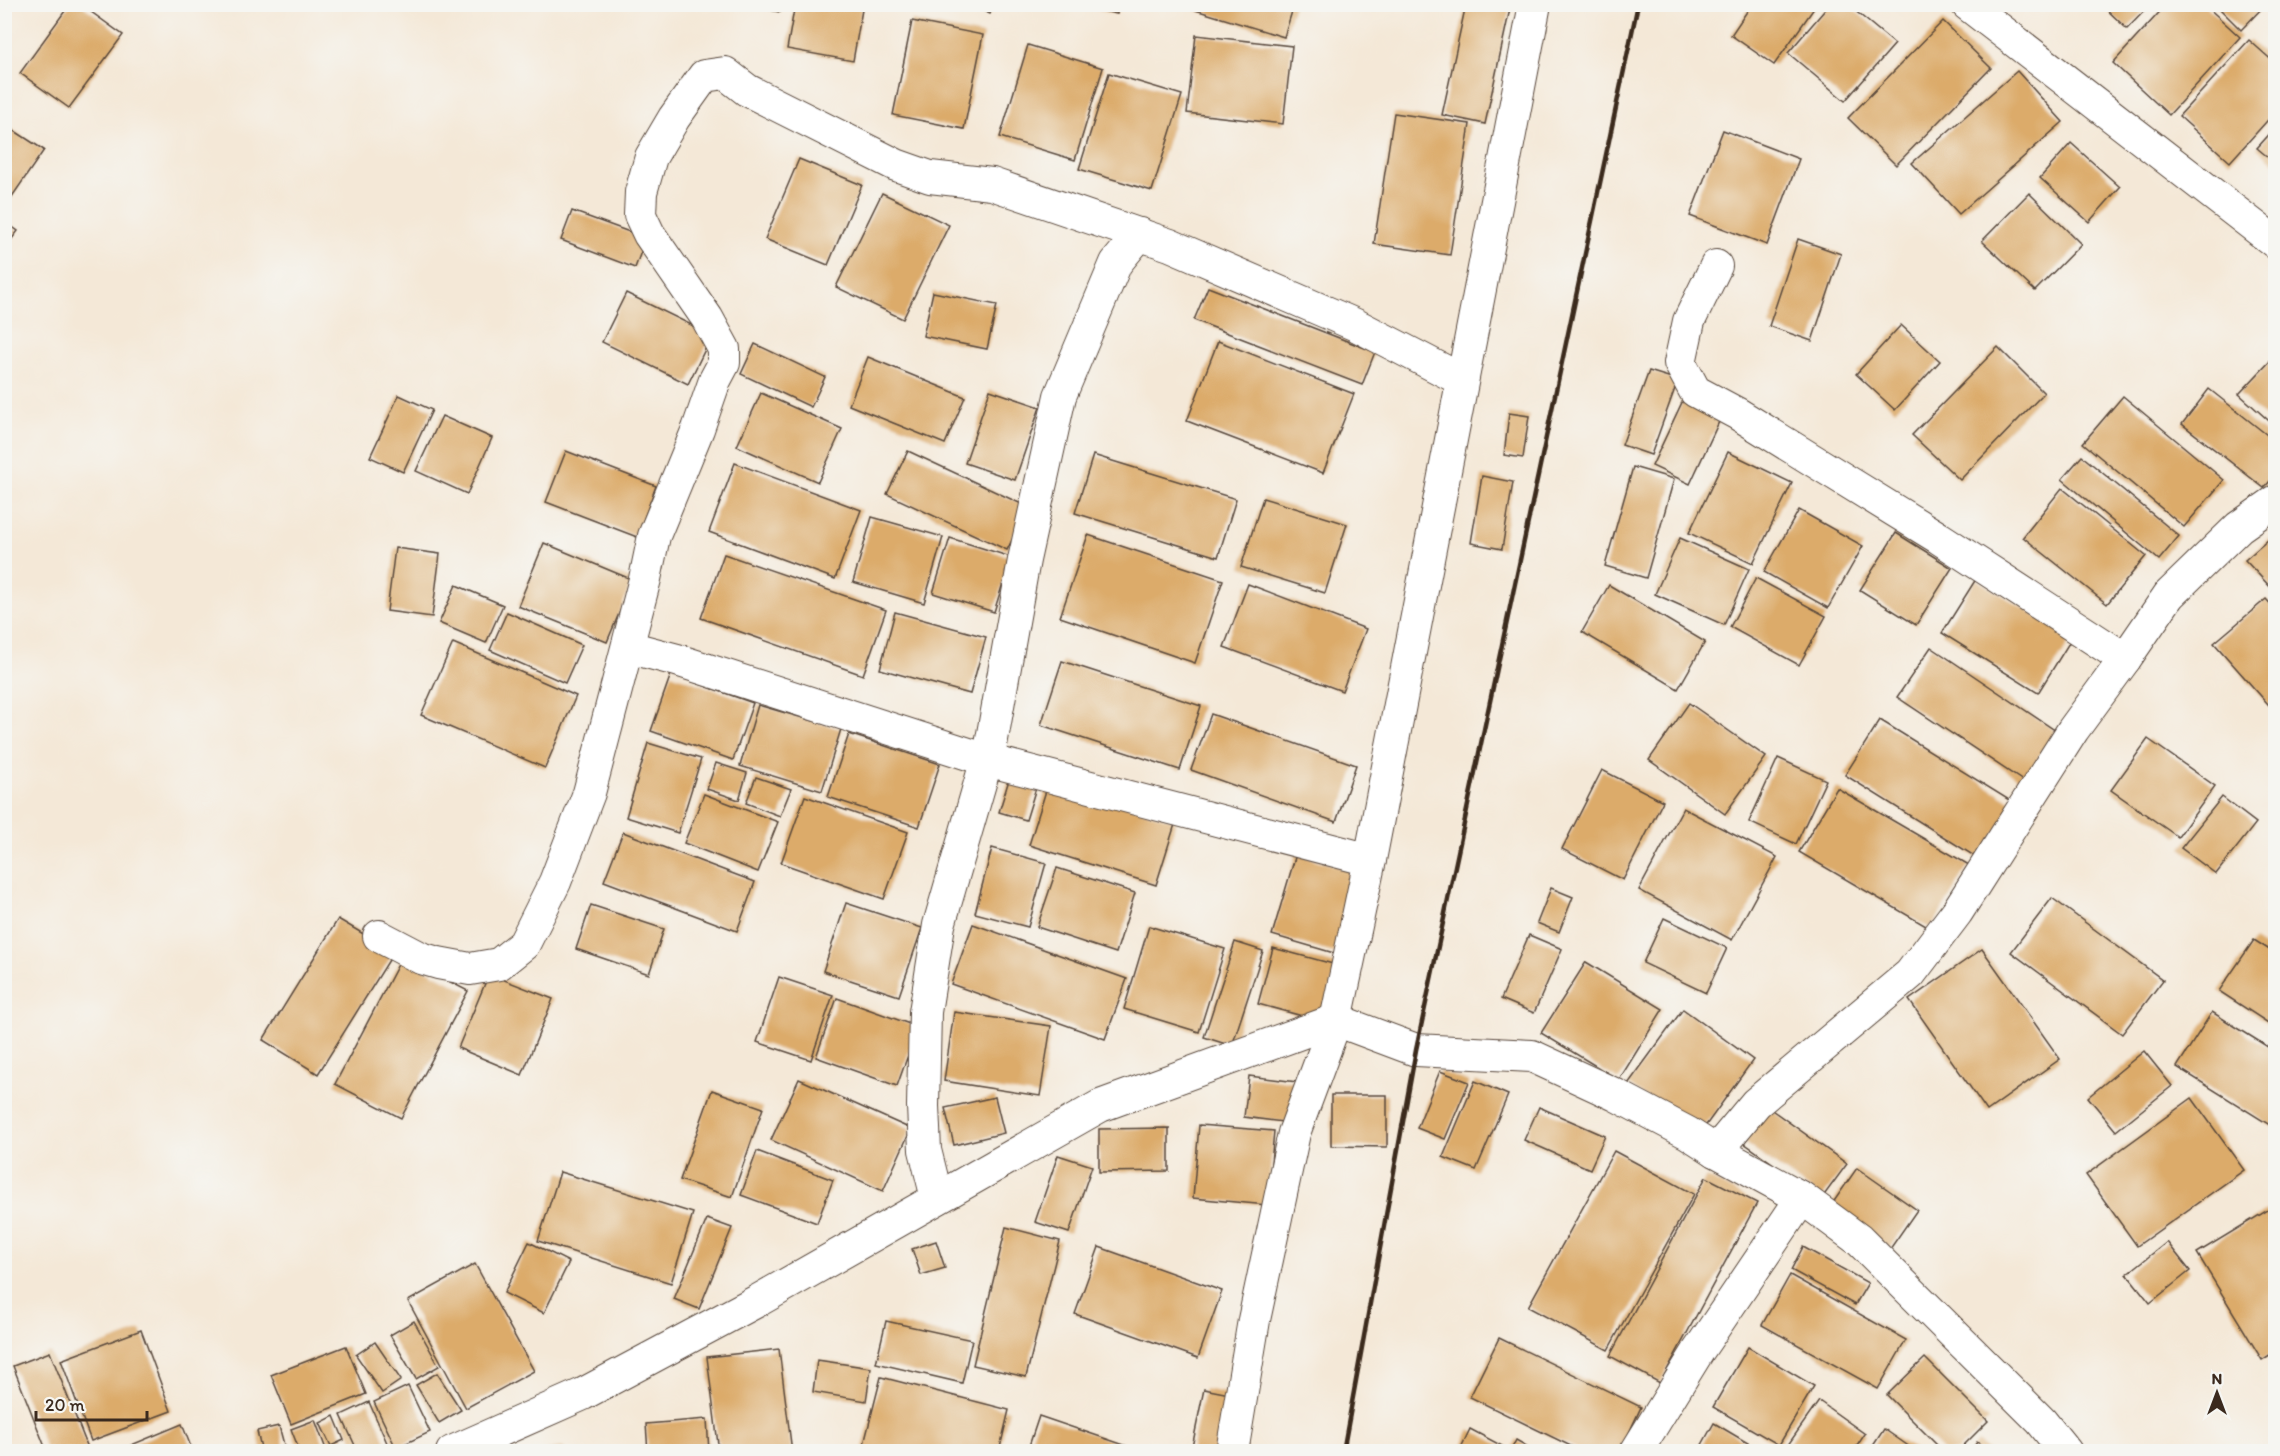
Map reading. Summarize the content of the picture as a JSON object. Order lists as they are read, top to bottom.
{
  "scale_bar": "20 m",
  "north": "top"
}
